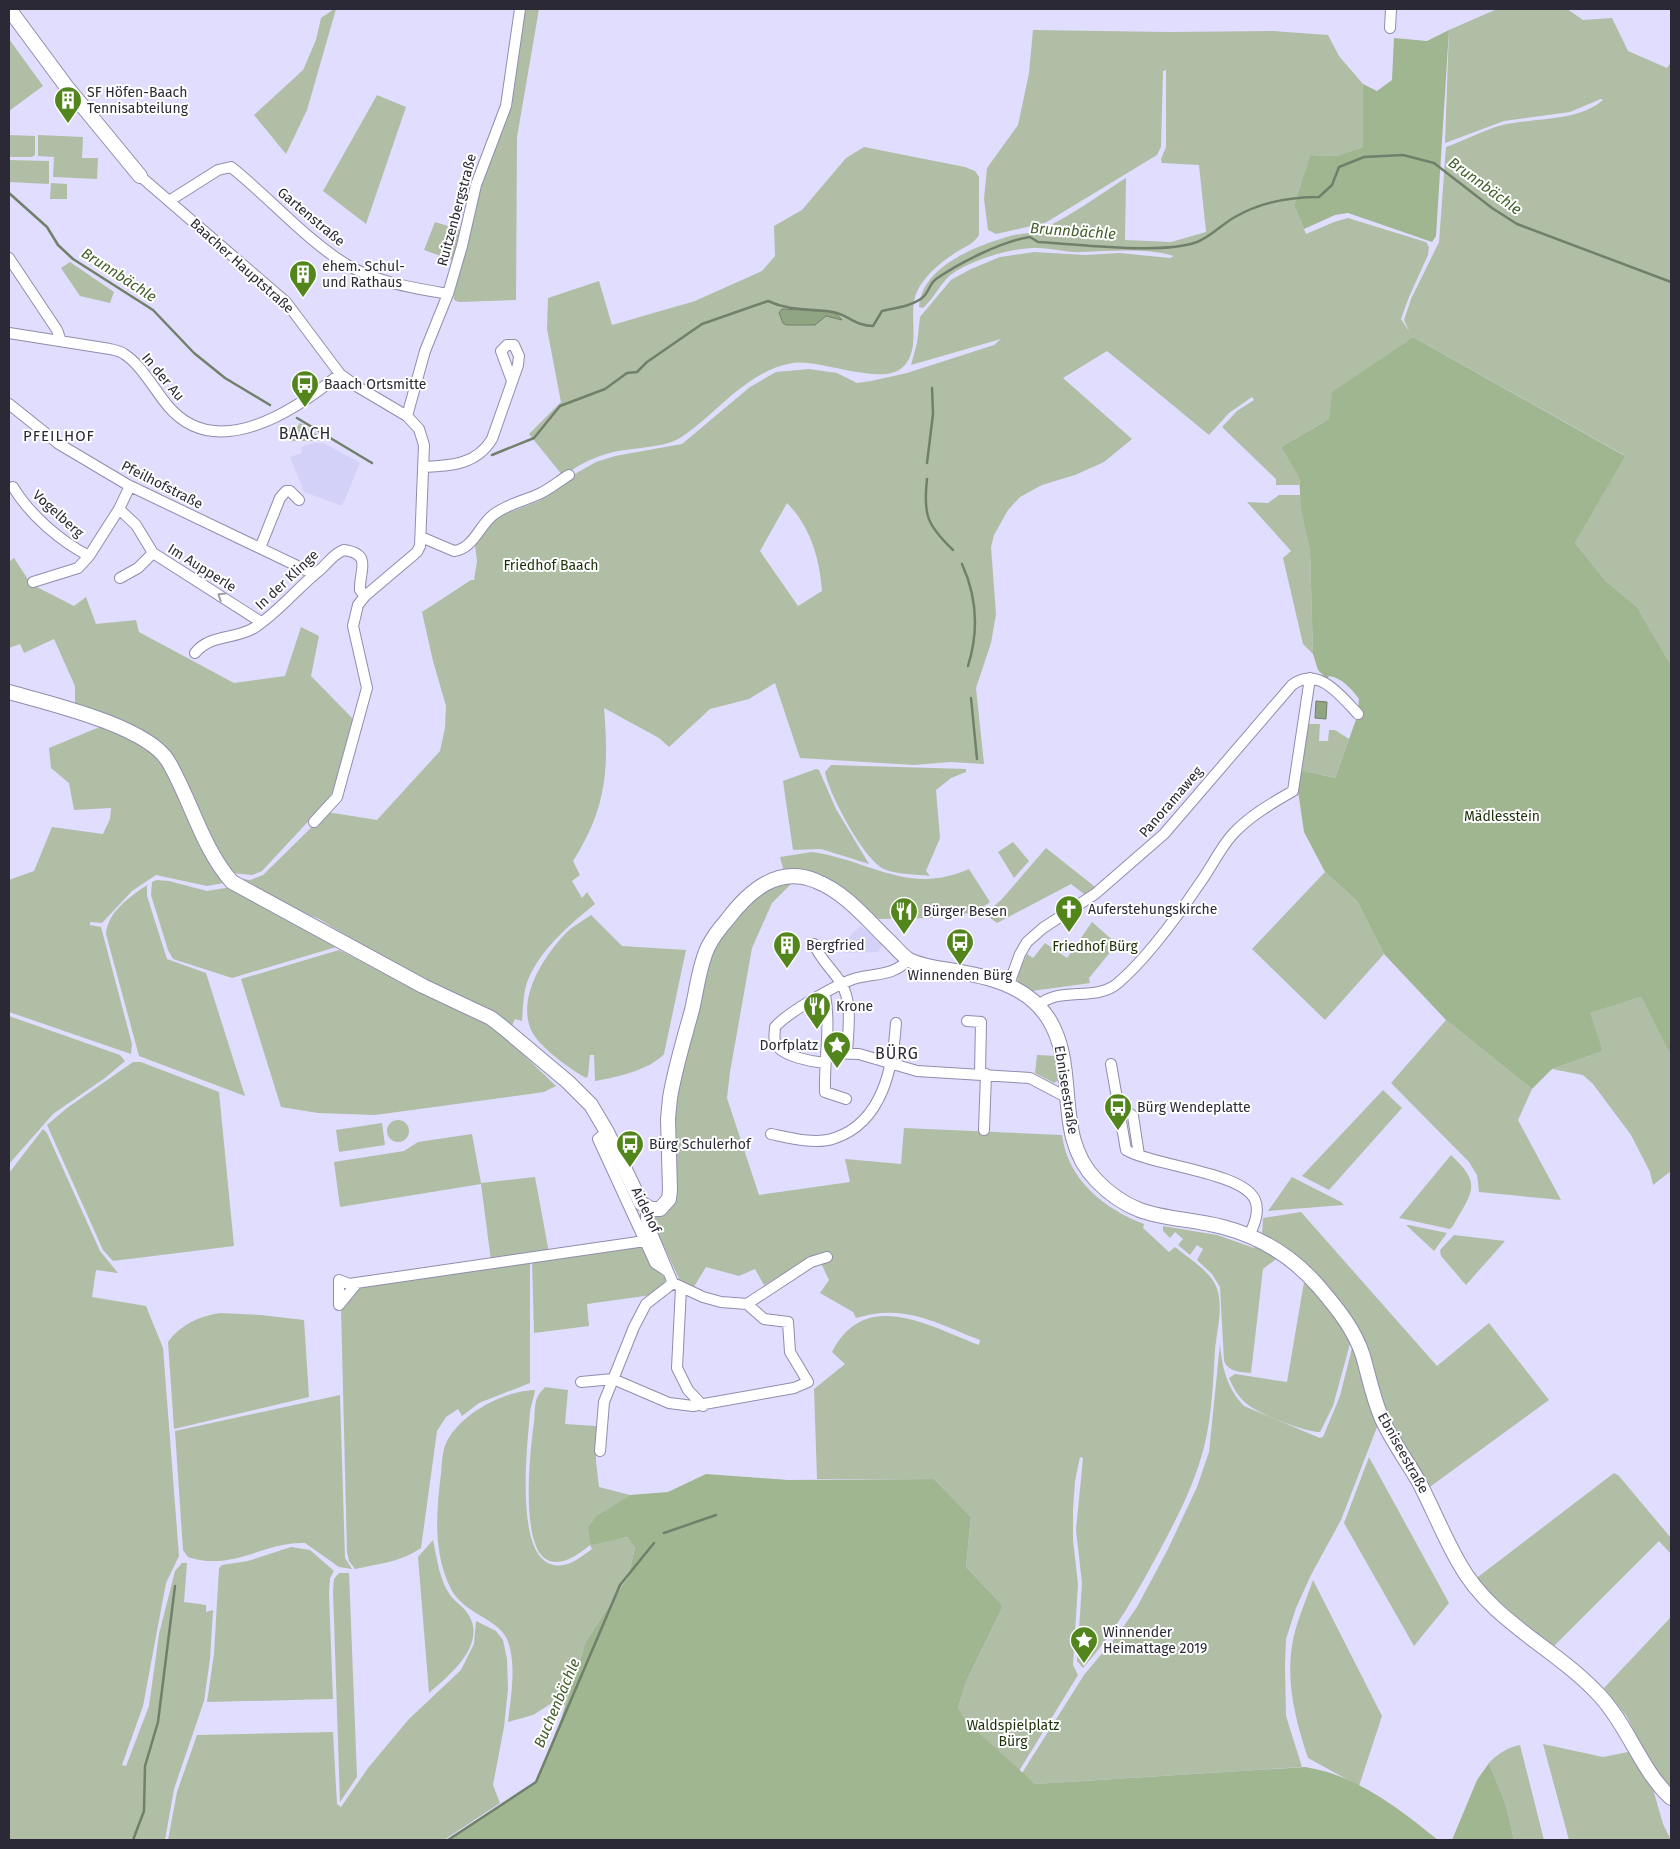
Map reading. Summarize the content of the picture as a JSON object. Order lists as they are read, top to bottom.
{
  "streets": {
    "street": [
      "Ruitzenbergstraße",
      "Gartenstraße",
      "Baacher Hauptstraße",
      "In der Au",
      "Pfeilhofstraße",
      "Vogelberg",
      "Im Aupperle",
      "In der Klinge",
      "Panoramaweg",
      "Ebniseestraße",
      "Aidehof"
    ]
  },
  "crossings": [
    ["Ruitzenbergstraße", "Gartenstraße"],
    ["Ruitzenbergstraße", "Baacher Hauptstraße"],
    ["Gartenstraße", "Baacher Hauptstraße"],
    ["Baacher Hauptstraße", "In der Au"],
    ["Baacher Hauptstraße", "In der Klinge"],
    ["Pfeilhofstraße", "Vogelberg"],
    ["Pfeilhofstraße", "In der Klinge"],
    ["Vogelberg", "Im Aupperle"],
    ["Im Aupperle", "In der Klinge"],
    ["Panoramaweg", "Ebniseestraße"]
  ],
  "one_way": ["Im Aupperle"],
  "districts": ["BAACH", "PFEILHOF", "BÜRG"],
  "water": ["Brunnbächle", "Buchenbächle"],
  "parks": [
    "Friedhof Baach",
    "Mädlesstein",
    "Friedhof Bürg",
    "Waldspielplatz Bürg"
  ],
  "places": {
    "building": ["SF Höfen-Baach Tennisabteilung", "ehem. Schul- und Rathaus", "Bergfried"],
    "bus stop": [
      "Baach Ortsmitte",
      "Winnenden Bürg",
      "Bürg Wendeplatte",
      "Bürg Schulerhof"
    ],
    "church": ["Auferstehungskirche"],
    "restaurant": ["Bürger Besen", "Krone"],
    "place": ["Dorfplatz", "Winnender Heimattage 2019"]
  }
}
